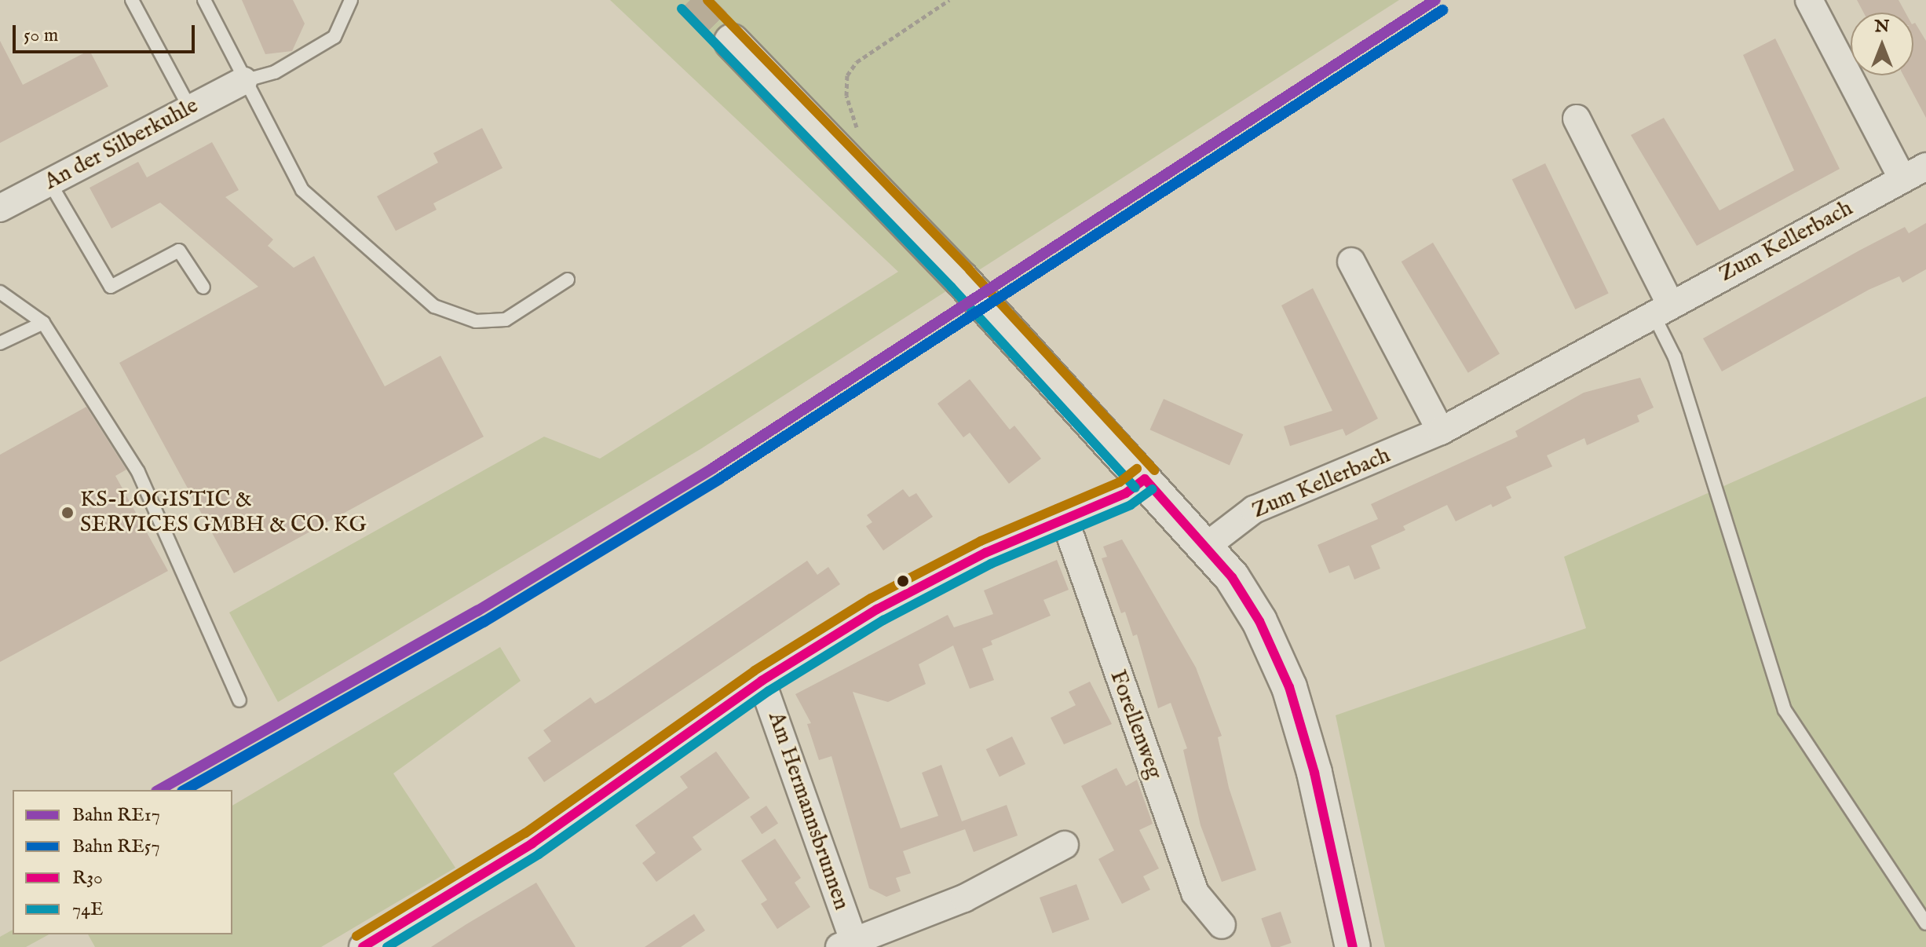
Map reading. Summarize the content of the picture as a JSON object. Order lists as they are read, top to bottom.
{
  "streets": {
    "street": [
      "An der Silberkuhle",
      "Zum Kellerbach",
      "Forellenweg",
      "Am Hermannsbrunnen"
    ]
  },
  "places": ["KS-LOGISTIC & SERVICES GMBH & CO. KG"],
  "lines": [
    "rail line RE17",
    "transit line 74E",
    "rail line RE57",
    "transit line R30"
  ],
  "legend": [
    "Bahn RE17",
    "Bahn RE57",
    "R30",
    "74E"
  ],
  "scale_bar": "50 m",
  "north": "top"
}
